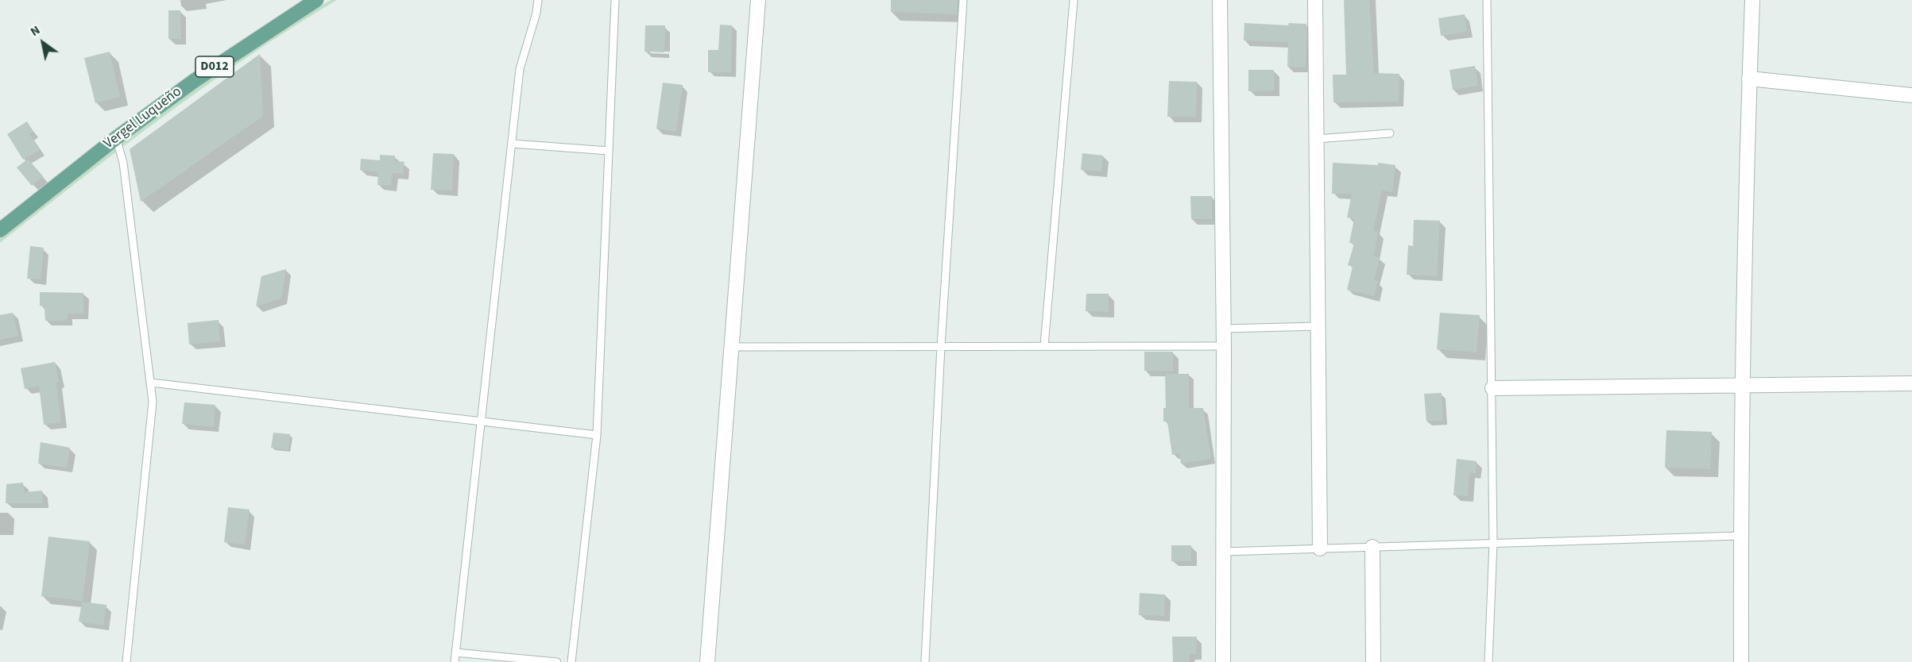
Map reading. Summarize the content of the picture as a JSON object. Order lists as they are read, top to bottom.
{
  "streets": {
    "main road": ["D012", "Vergel Luqueño"]
  },
  "north": "top left"
}
